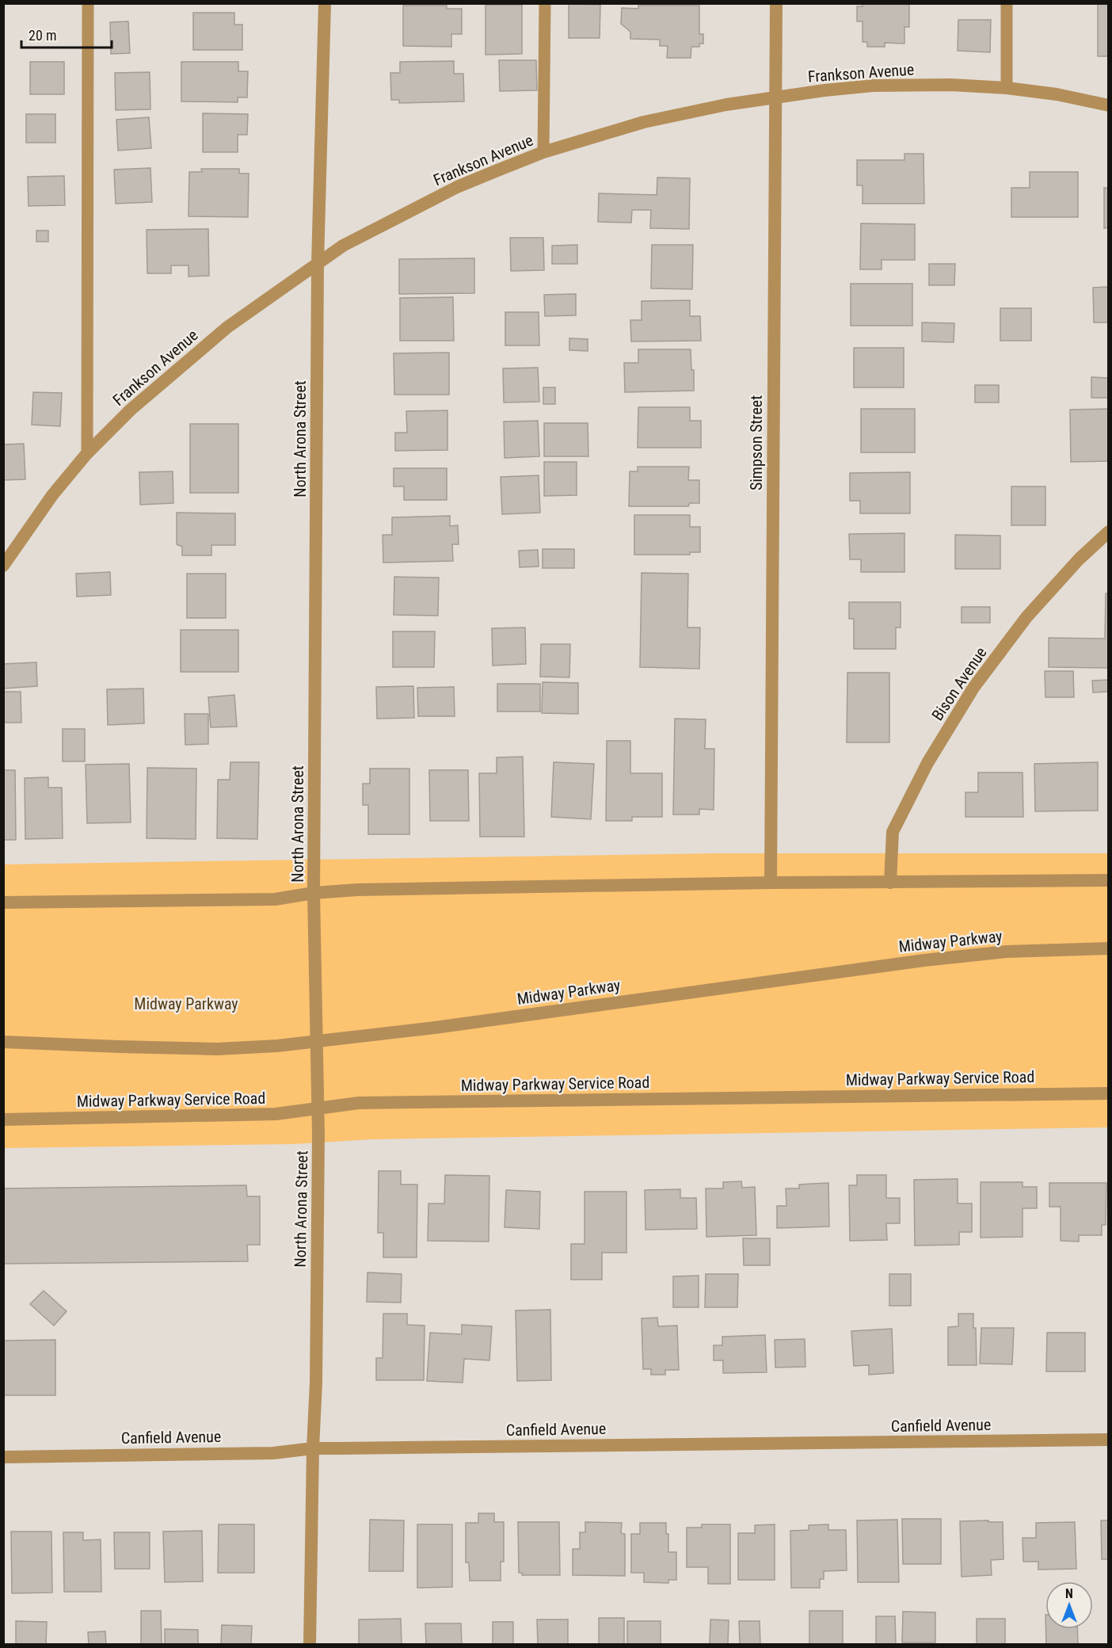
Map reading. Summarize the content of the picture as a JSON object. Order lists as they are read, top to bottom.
{
  "streets": {
    "street": [
      "Frankson Avenue",
      "North Arona Street",
      "Simpson Street",
      "Bison Avenue",
      "Midway Parkway",
      "Midway Parkway Service Road",
      "Canfield Avenue"
    ]
  },
  "crossings": [
    ["Frankson Avenue", "North Arona Street"],
    ["Frankson Avenue", "Simpson Street"],
    ["North Arona Street", "Midway Parkway"],
    ["North Arona Street", "Midway Parkway Service Road"],
    ["North Arona Street", "Canfield Avenue"]
  ],
  "parks": ["Midway Parkway"],
  "scale_bar": "20 m",
  "north": "top"
}
